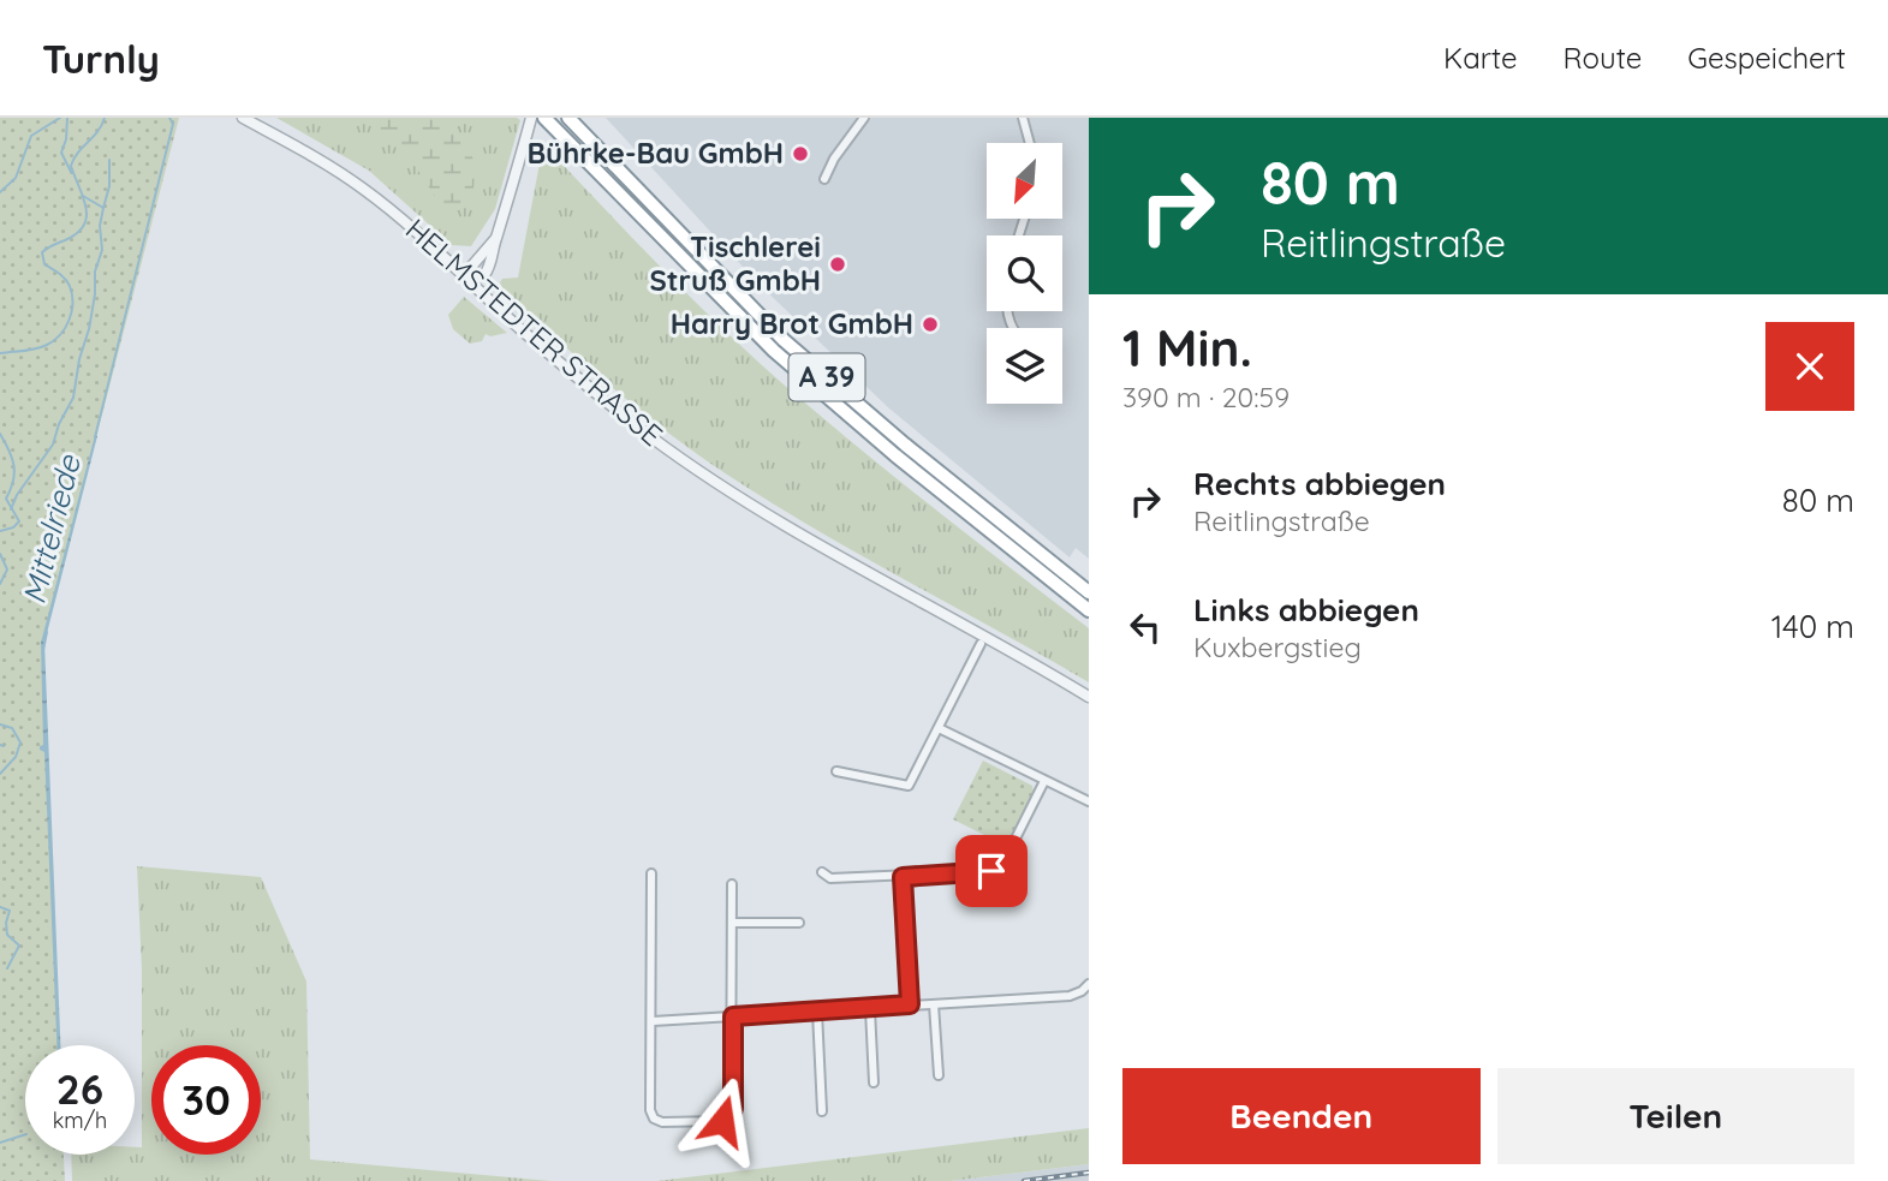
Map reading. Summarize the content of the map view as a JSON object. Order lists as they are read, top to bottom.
{
  "streets": {
    "highway": ["A 39"],
    "street": ["HELMSTEDTER STRASSE"]
  },
  "water": ["Mittelriede"],
  "places": ["Bührke-Bau GmbH", "Tischlerei Struß GmbH", "Harry Brot GmbH"],
  "north": "bottom left",
  "page": {
    "header": "Turnly",
    "nav": ["Karte", "Route", "Gespeichert"],
    "turn": ["80 m", "Reitlingstraße"],
    "heading": ["1 Min.", "390 m · 20:59"],
    "list": [
      {
        "name": "Rechts abbiegen",
        "note": "Reitlingstraße",
        "value": "80 m"
      },
      {
        "name": "Links abbiegen",
        "note": "Kuxbergstieg",
        "value": "140 m"
      }
    ],
    "speed": "26 km/h",
    "limit": "30",
    "buttons": ["Beenden", "Teilen"]
  }
}
